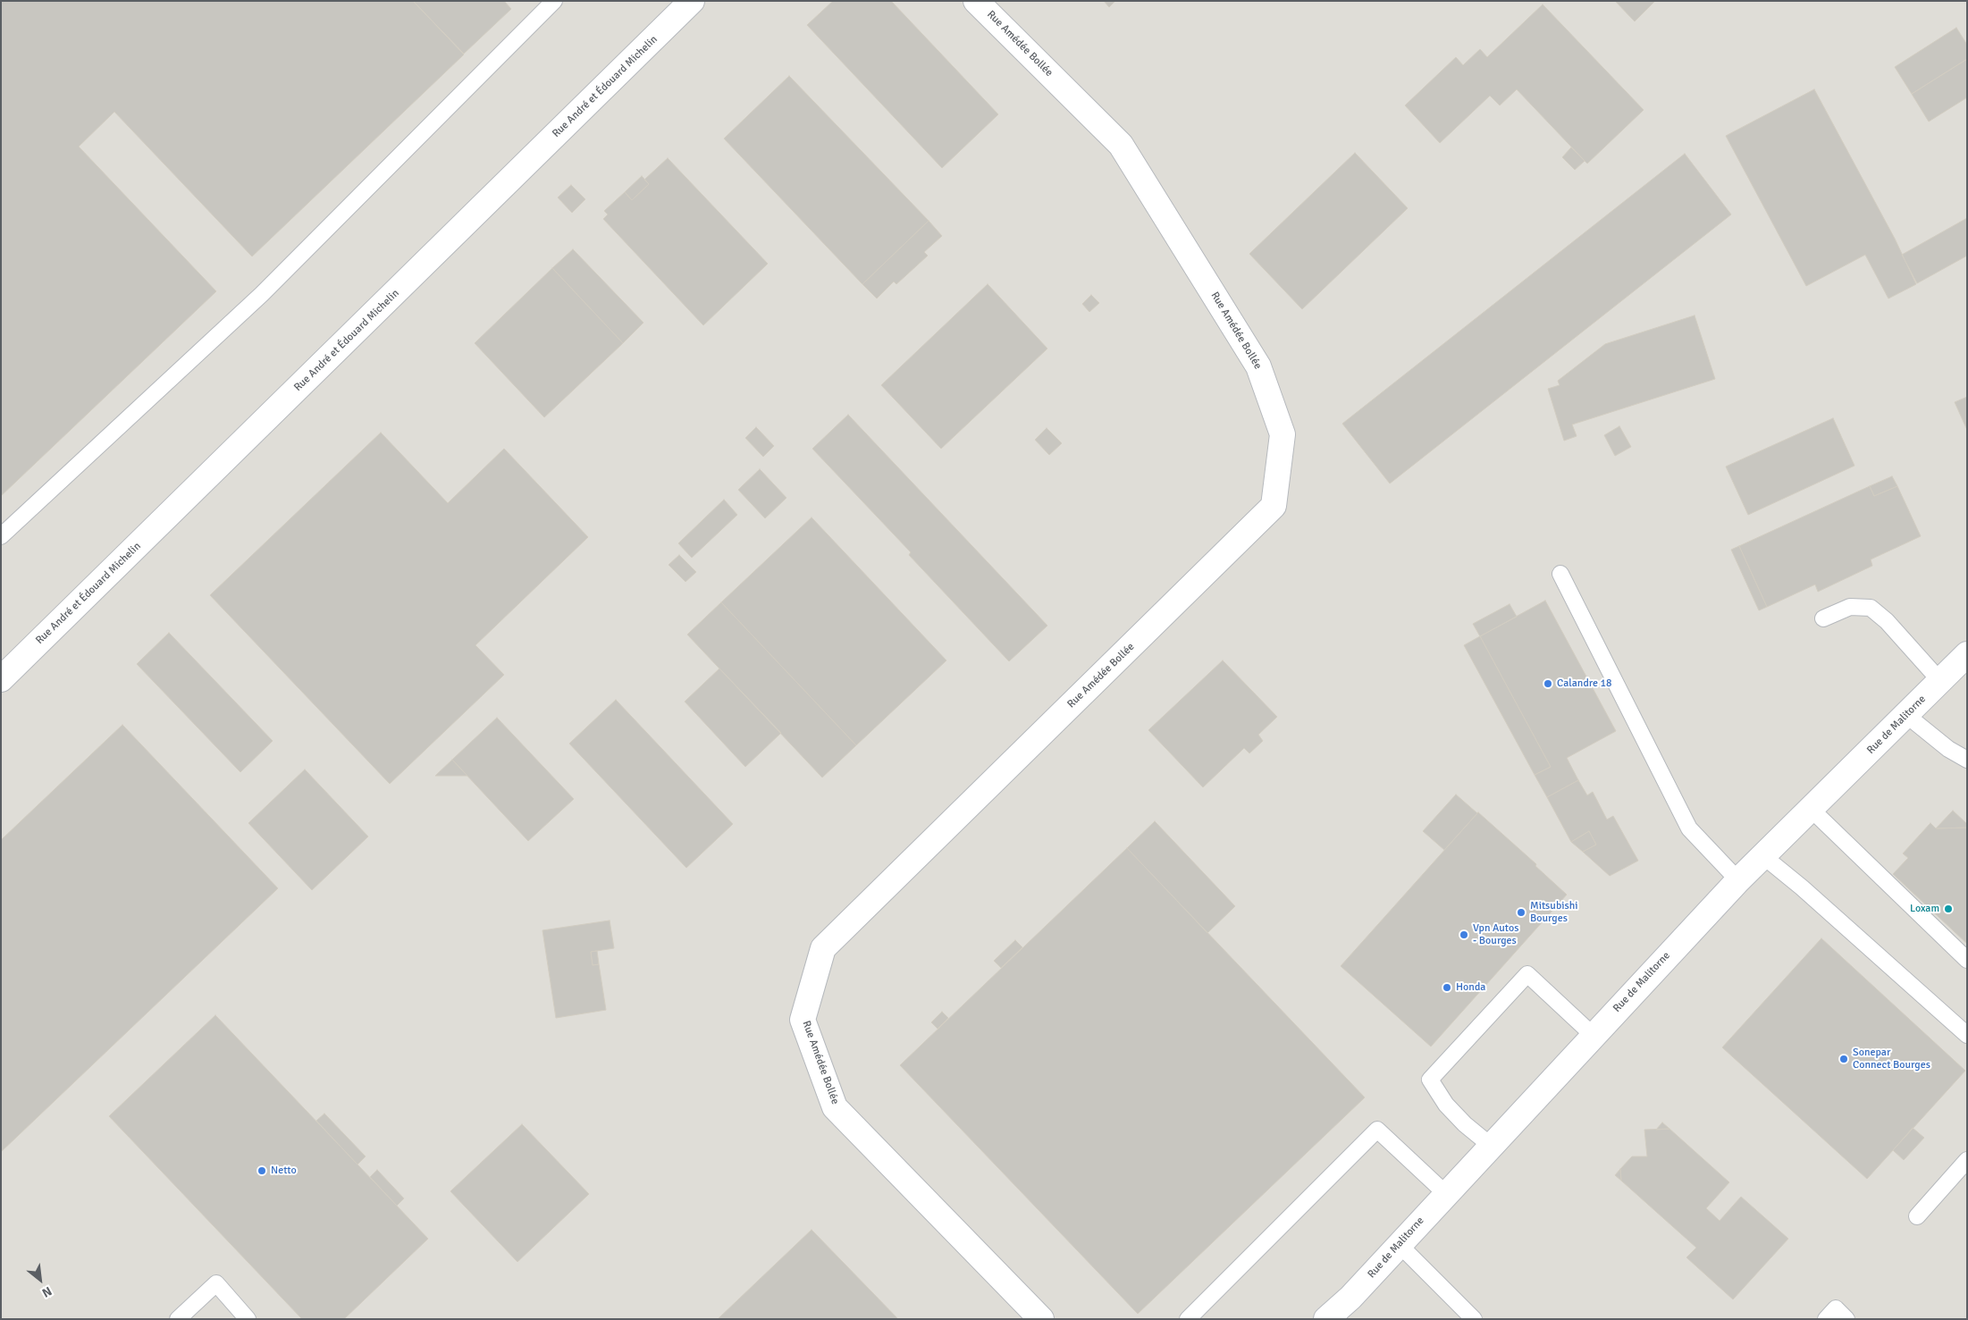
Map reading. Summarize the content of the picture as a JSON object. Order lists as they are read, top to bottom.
{
  "streets": {
    "street": ["Rue Amédée Bollée", "Rue André et Édouard Michelin", "Rue de Malitorne"]
  },
  "places": [
    "Calandre 18",
    "Loxam",
    "Mitsubishi Bourges",
    "Vpn Autos - Bourges",
    "Honda",
    "Sonepar Connect Bourges",
    "Netto"
  ],
  "north": "bottom right"
}
